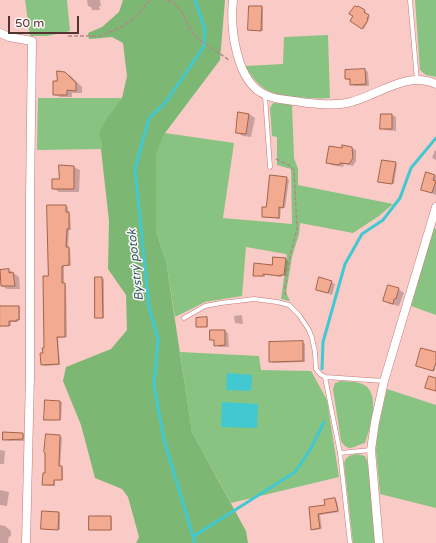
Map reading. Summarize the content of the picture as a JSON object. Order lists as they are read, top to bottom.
{
  "water": ["Bystrý potok"],
  "scale_bar": "50 m"
}
